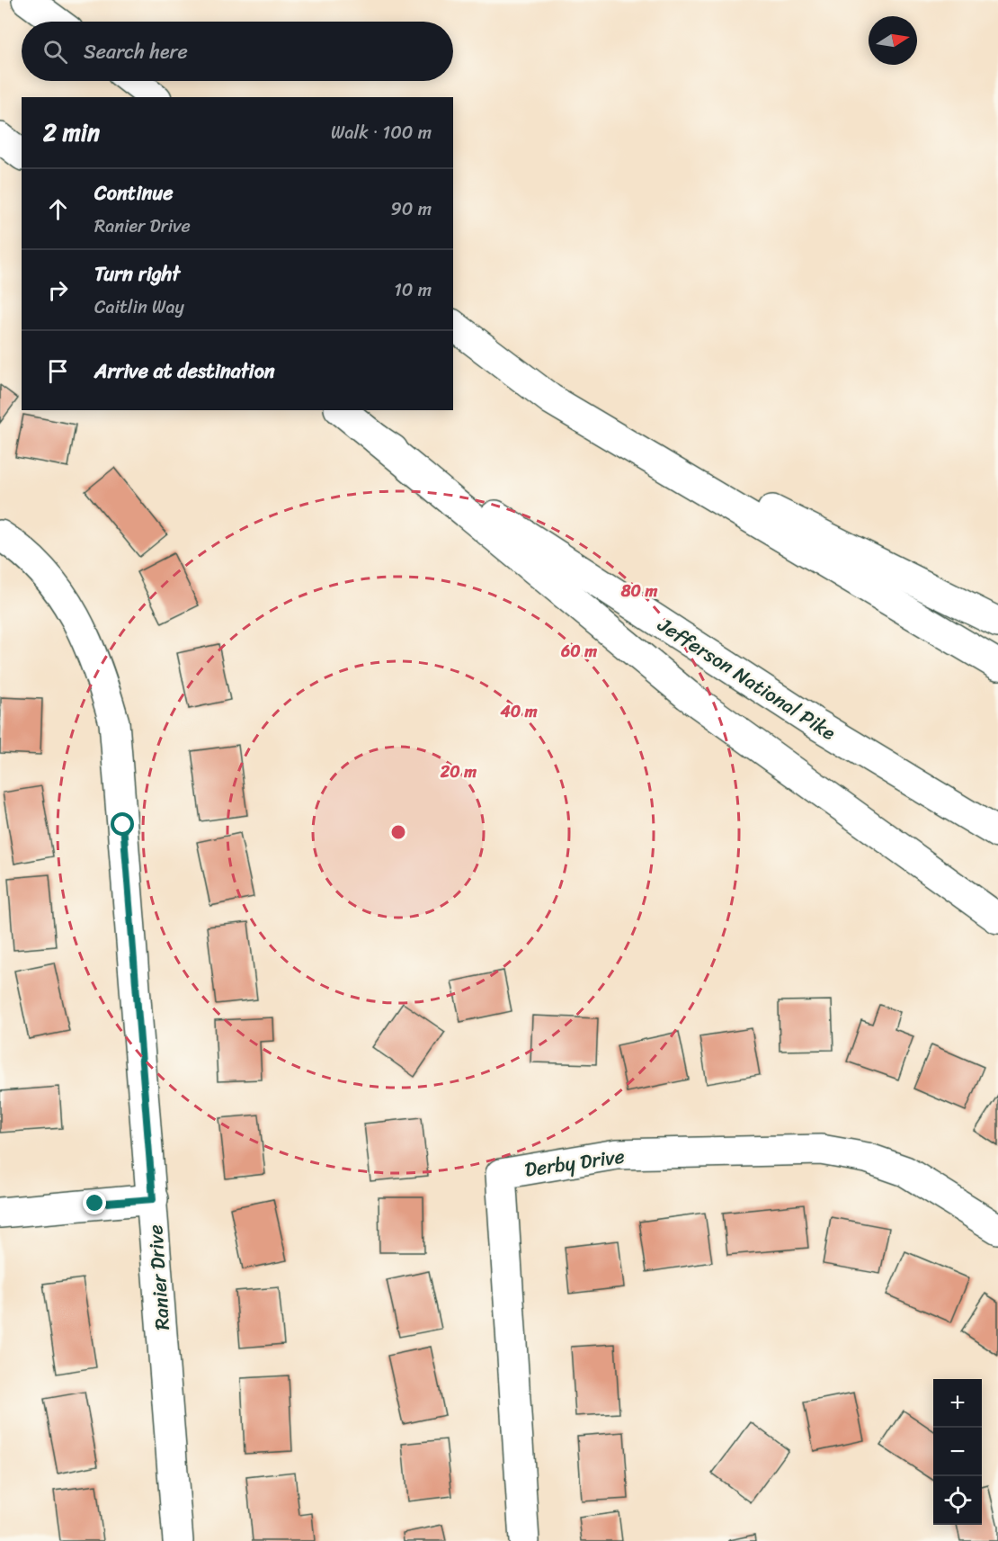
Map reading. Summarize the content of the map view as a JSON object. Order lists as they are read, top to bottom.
{
  "streets": {
    "main road": ["Jefferson National Pike", "Derby Drive", "Ranier Drive"]
  },
  "north": "right",
  "page": {
    "search": "Search here",
    "heading": ["2 min", "Walk · 100 m"],
    "list": [
      ["Continue", "Ranier Drive", "90 m"],
      ["Turn right", "Caitlin Way", "10 m"],
      "Arrive at destination"
    ],
    "map_buttons": ["+", "−"]
  },
  "rings": [
    "80 m",
    "60 m",
    "40 m",
    "20 m"
  ]
}
